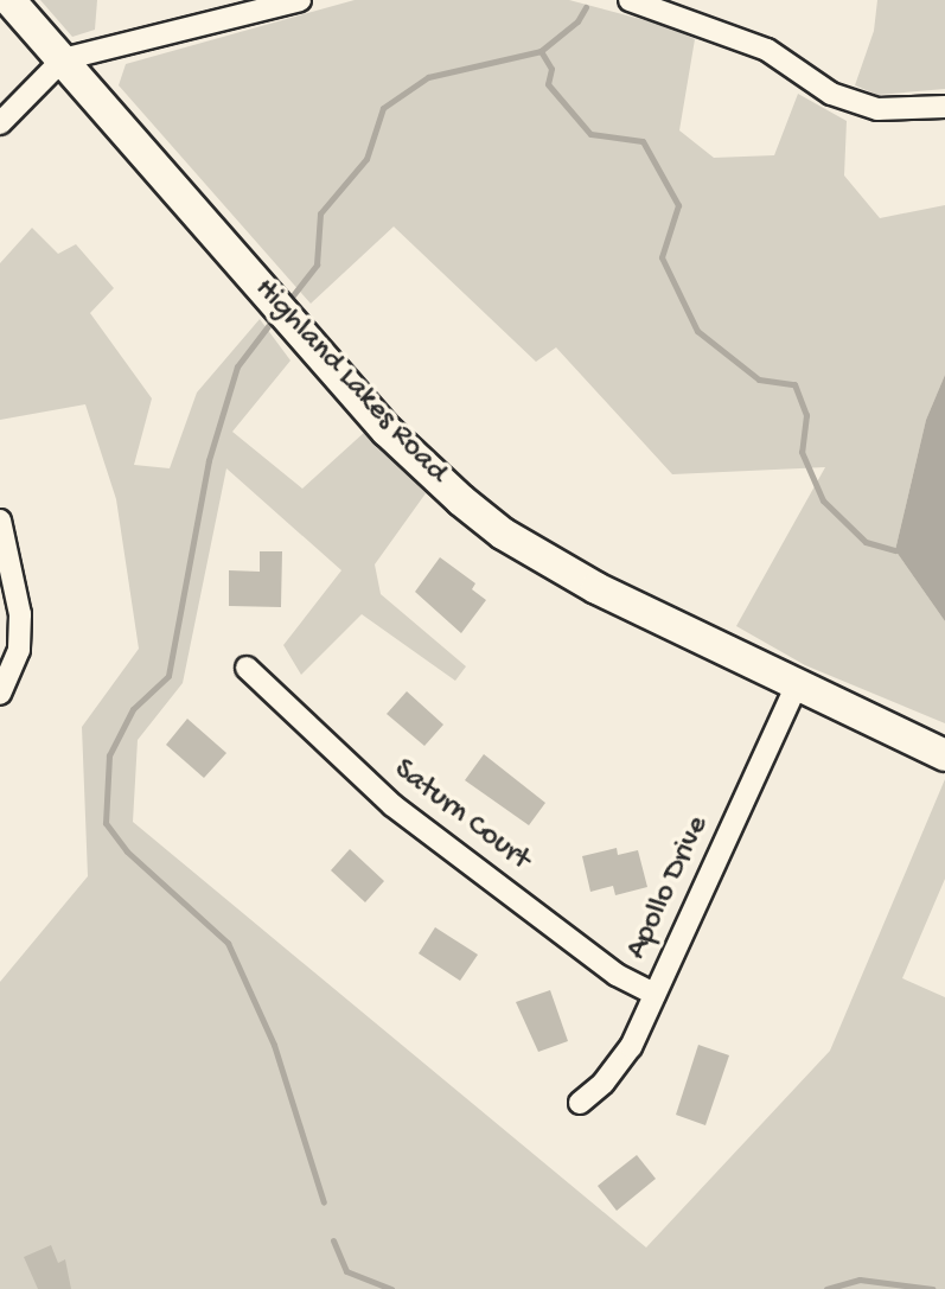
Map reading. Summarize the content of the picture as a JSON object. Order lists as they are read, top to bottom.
{
  "streets": {
    "street": ["Highland Lakes Road", "Saturn Court", "Apollo Drive"]
  },
  "crossings": [
    ["Highland Lakes Road", "Apollo Drive"],
    ["Saturn Court", "Apollo Drive"]
  ]
}
